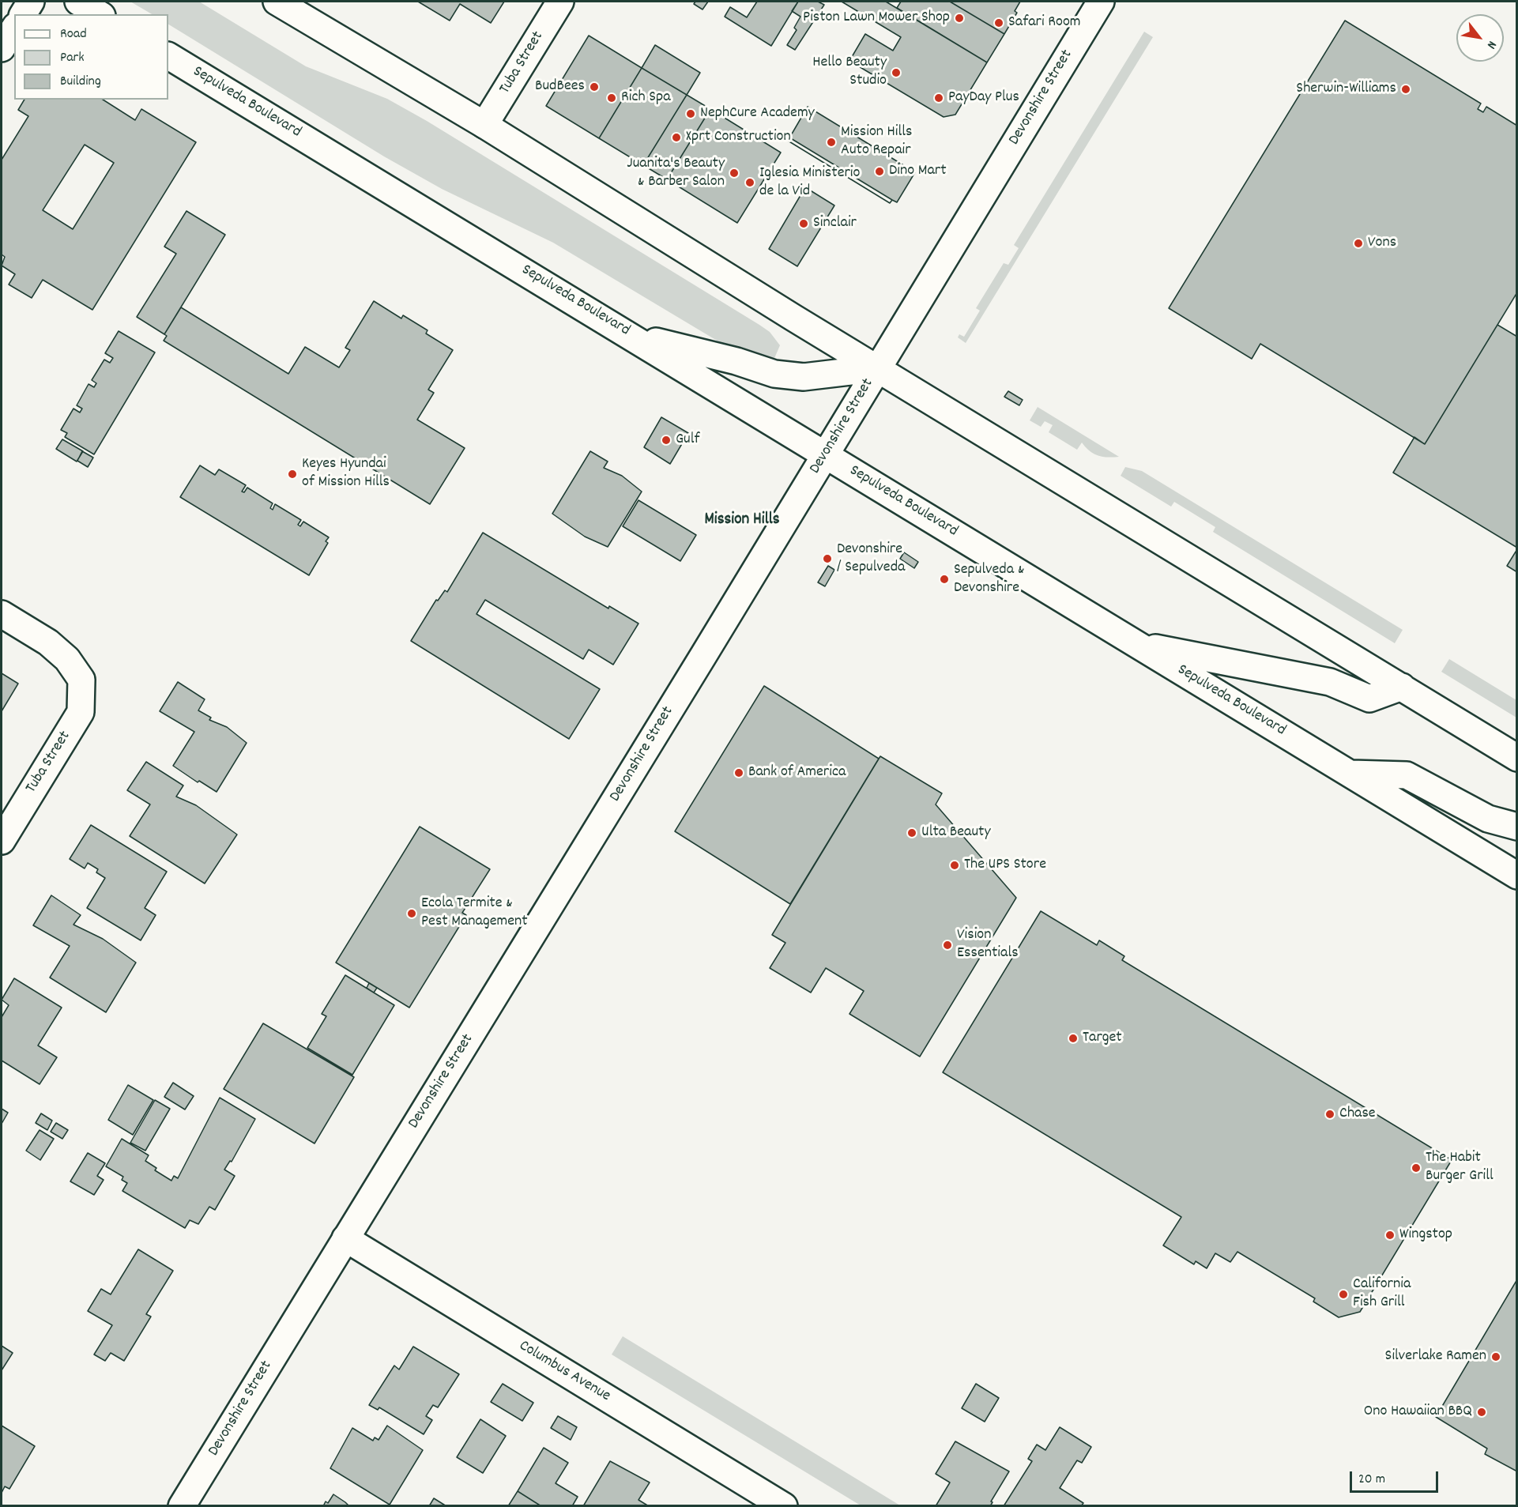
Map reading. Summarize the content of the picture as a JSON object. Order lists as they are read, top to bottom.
{
  "streets": {
    "main road": [
      "Tuba Street",
      "Devonshire Street",
      "Sepulveda Boulevard",
      "Columbus Avenue"
    ]
  },
  "crossings": [
    ["Devonshire Street", "Sepulveda Boulevard"],
    ["Devonshire Street", "Columbus Avenue"]
  ],
  "districts": ["Mission Hills"],
  "places": [
    "Piston Lawn Mower Shop",
    "Safari Room",
    "Hello Beauty Studio",
    "BudBees",
    "Sherwin-Williams",
    "Rich Spa",
    "PayDay Plus",
    "NephCure Academy",
    "Xprt Construction",
    "Mission Hills Auto Repair",
    "Dino Mart",
    "Juanita's Beauty & Barber Salon",
    "Iglesia Ministerio de la Vid",
    "Sinclair",
    "Vons",
    "Gulf",
    "Keyes Hyundai of Mission Hills",
    "Devonshire / Sepulveda",
    "Sepulveda & Devonshire",
    "Bank of America",
    "Ulta Beauty",
    "The UPS Store",
    "Ecola Termite & Pest Management",
    "Vision Essentials",
    "Target",
    "Chase",
    "The Habit Burger Grill",
    "Wingstop",
    "California Fish Grill",
    "Silverlake Ramen",
    "Ono Hawaiian BBQ"
  ],
  "legend": ["Road", "Park", "Building"],
  "scale_bar": "20 m",
  "north": "bottom right"
}
